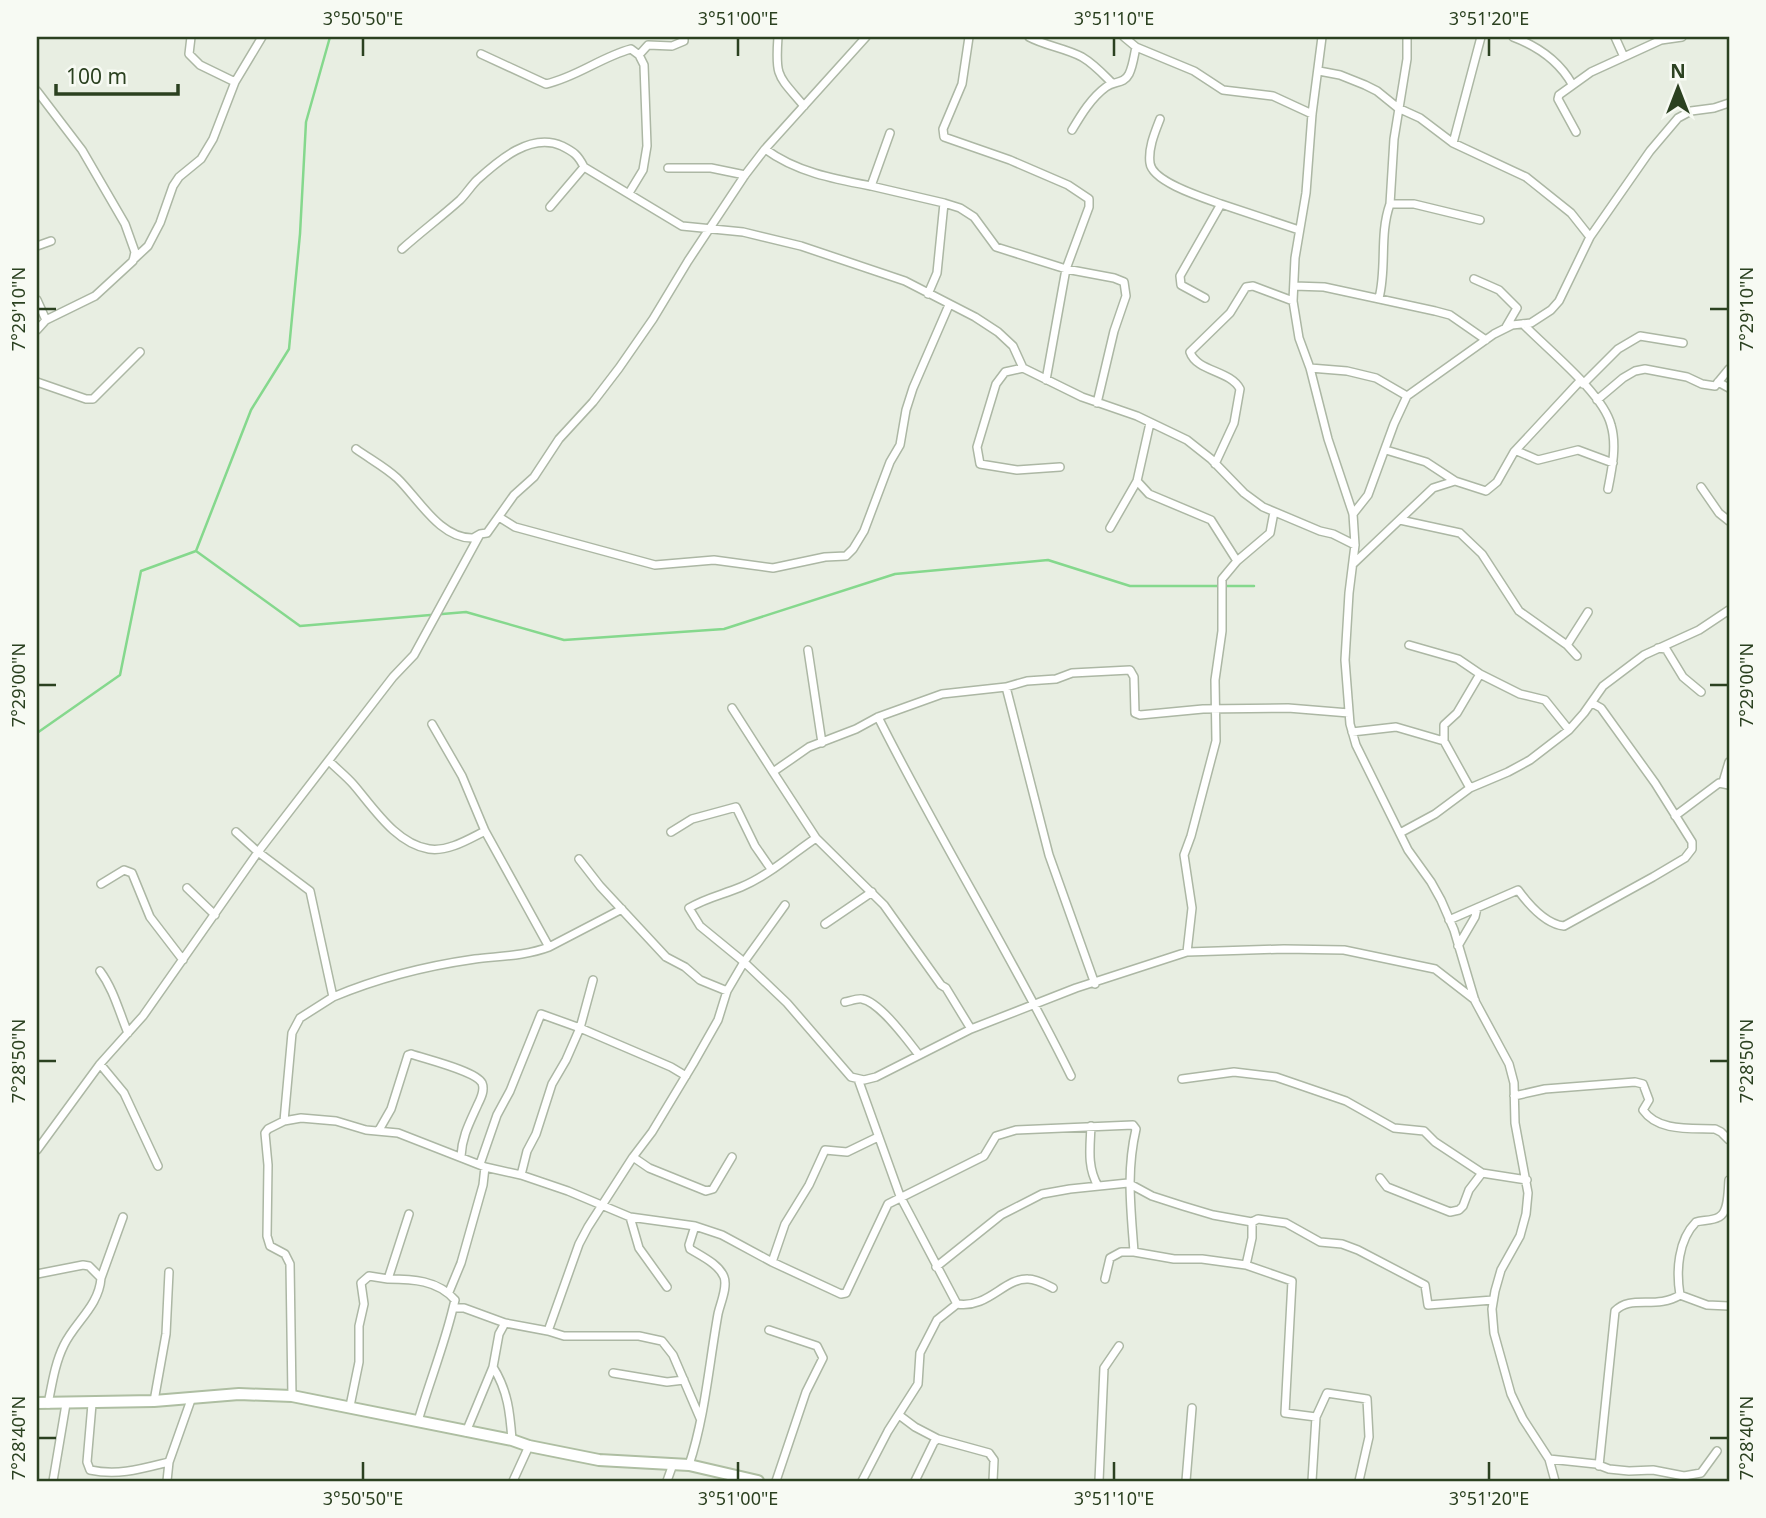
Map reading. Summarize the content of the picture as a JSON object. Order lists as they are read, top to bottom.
{
  "scale_bar": "100 m",
  "north": "top",
  "coordinates": [
    "3°50'50\"E",
    "3°51'00\"E",
    "3°51'10\"E",
    "3°51'20\"E",
    "7°29'10\"N",
    "7°29'00\"N",
    "7°28'50\"N",
    "7°28'40\"N"
  ]
}
